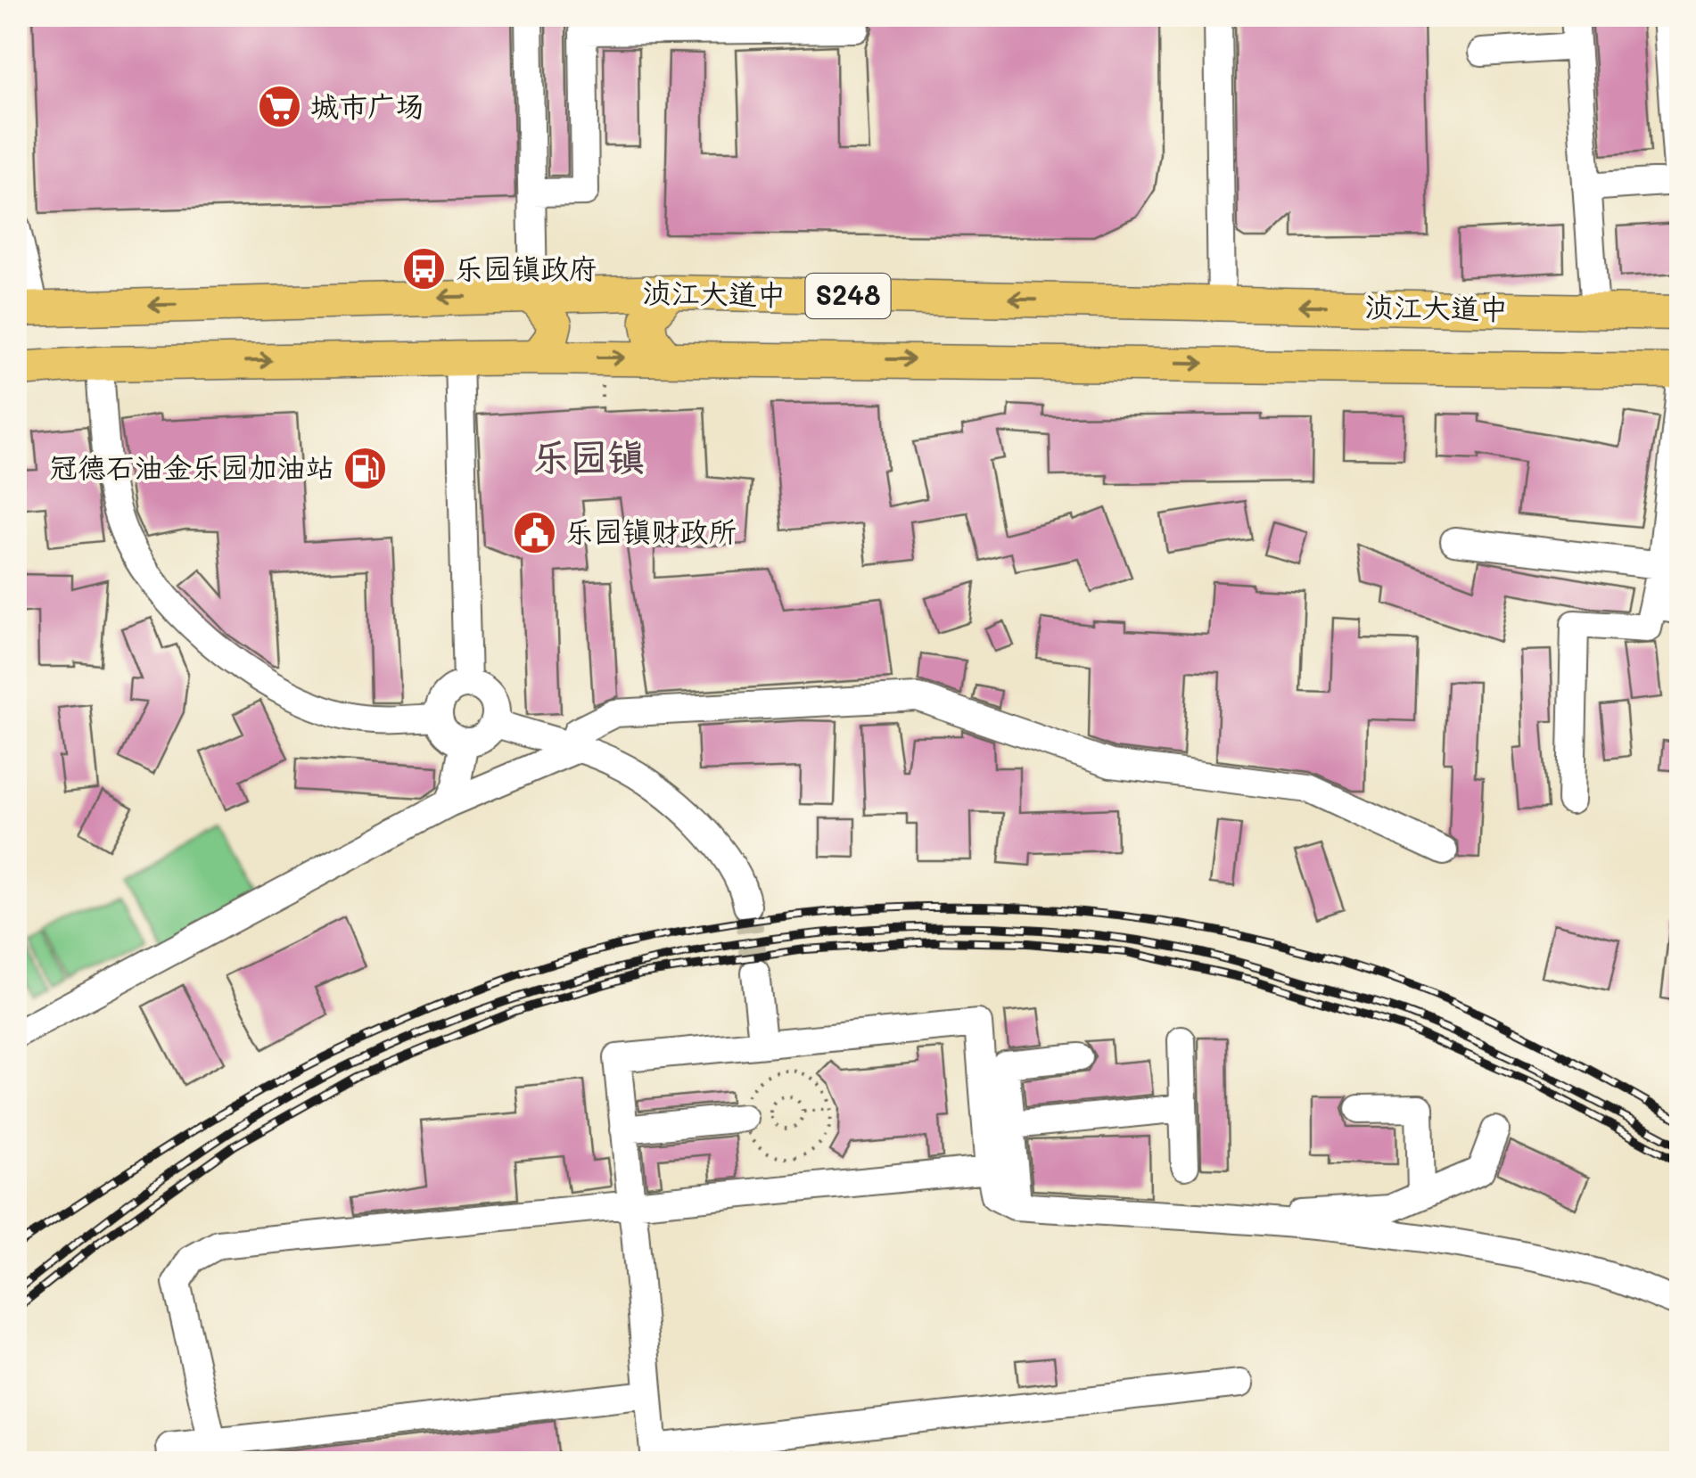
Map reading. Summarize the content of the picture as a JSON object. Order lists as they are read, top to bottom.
{
  "streets": {
    "main road": ["浈江大道中", "S248"]
  },
  "districts": ["乐园镇"],
  "places": {
    "supermarket": ["城市广场"],
    "bus stop": ["乐园镇政府"],
    "fuel station": ["冠德石油金乐园加油站"],
    "public building": ["乐园镇财政所"]
  }
}
